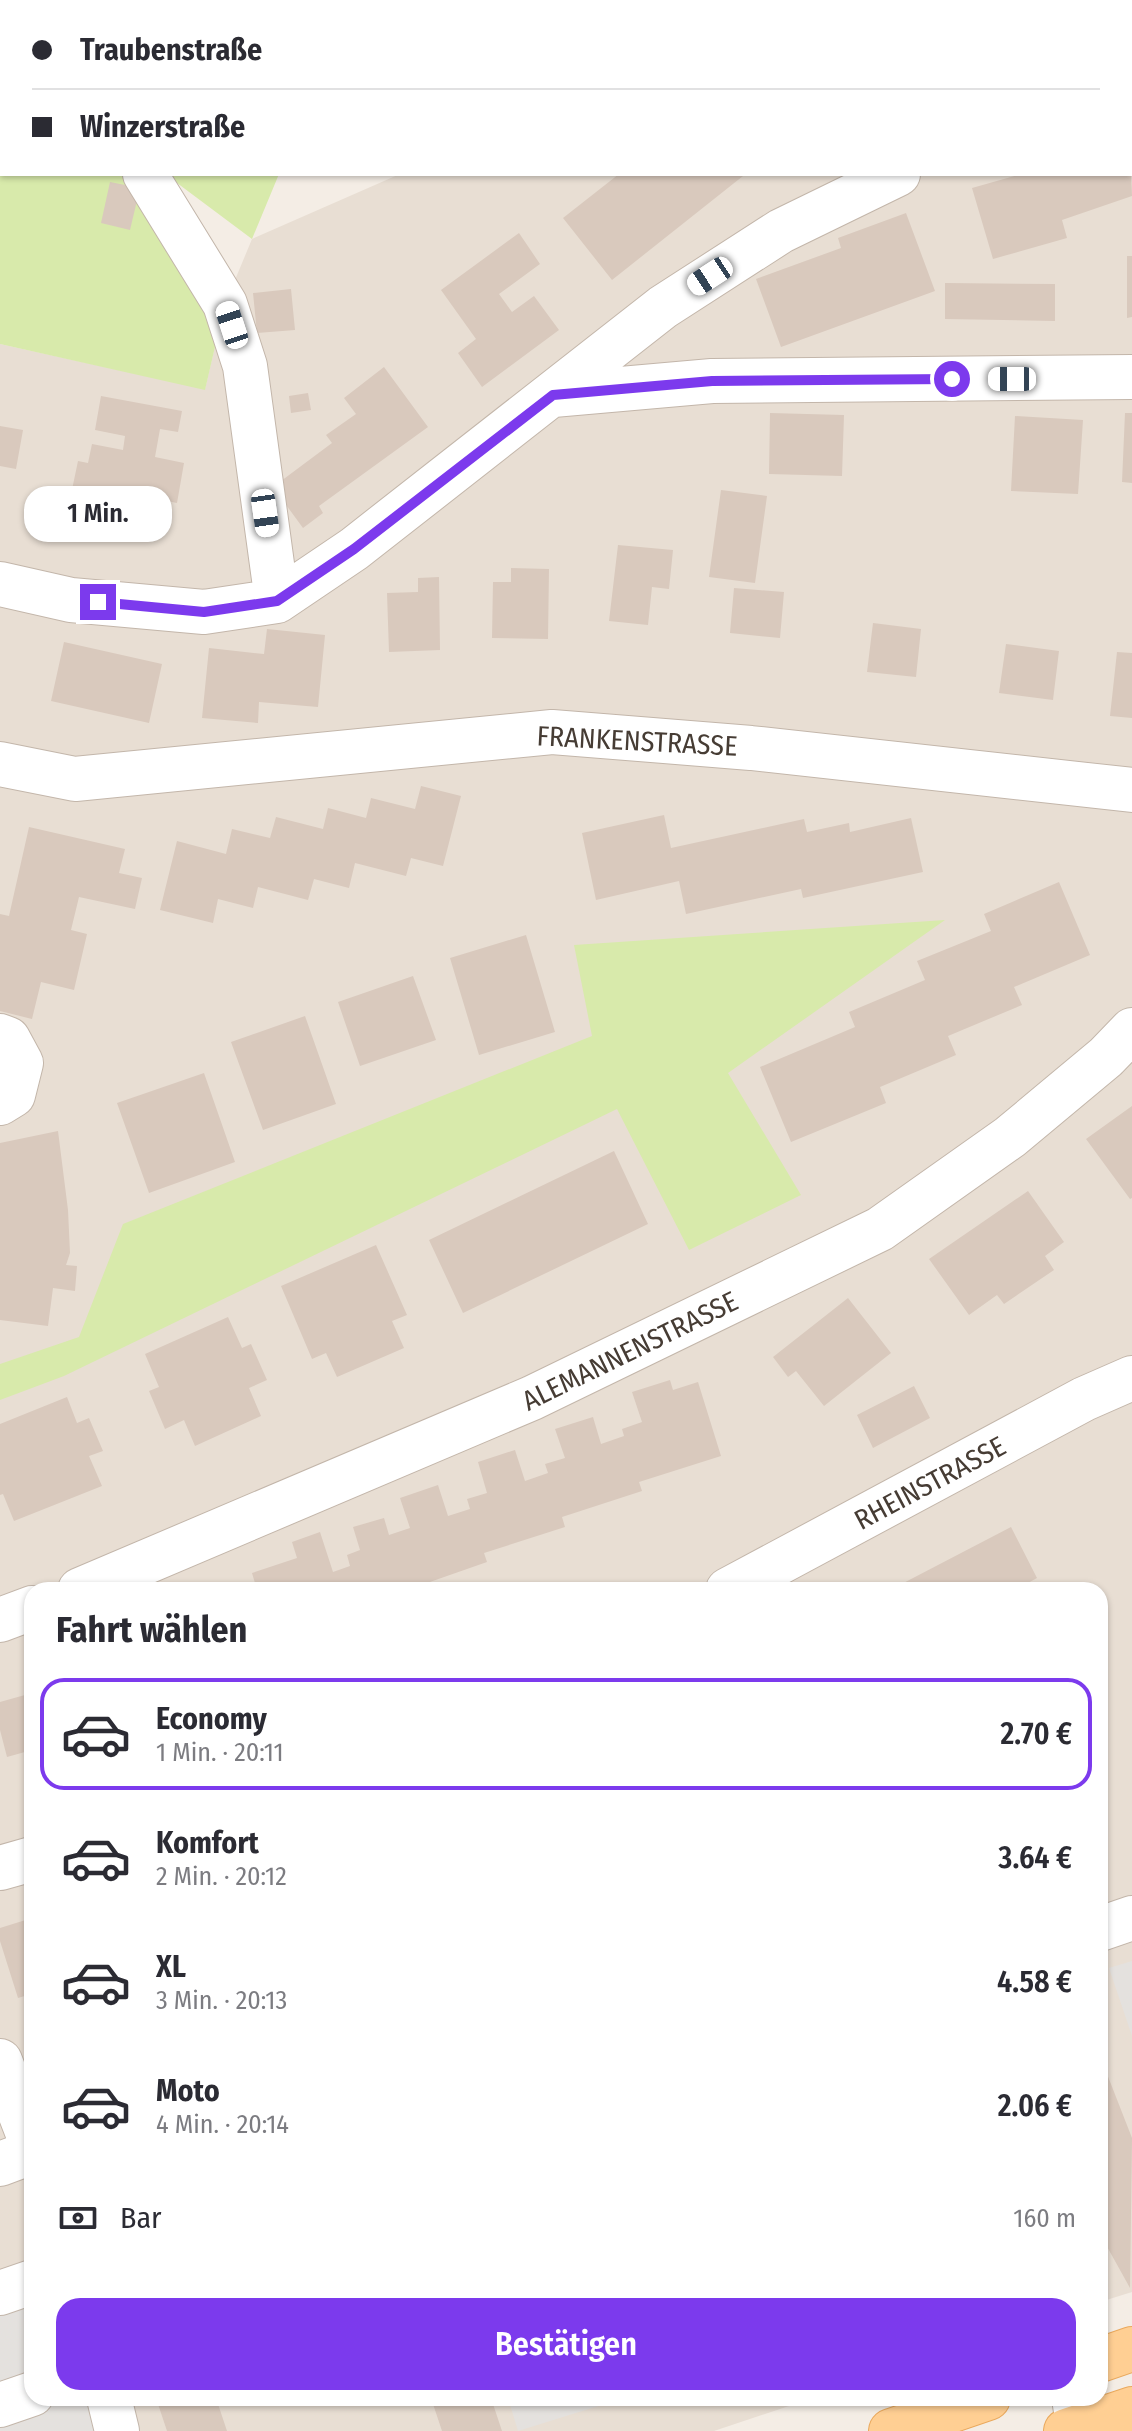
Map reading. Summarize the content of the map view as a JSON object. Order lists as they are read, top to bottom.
{
  "streets": {
    "street": ["FRANKENSTRASSE", "ALEMANNENSTRASSE", "RHEINSTRASSE"]
  },
  "page": {
    "banner": ["Traubenstraße", "Winzerstraße"],
    "bubble": "1 Min.",
    "heading": "Fahrt wählen",
    "list": [
      {
        "name": "Economy",
        "note": "1 Min. · 20:11",
        "value": "2.70 €"
      },
      {
        "name": "Komfort",
        "note": "2 Min. · 20:12",
        "value": "3.64 €"
      },
      {
        "name": "XL",
        "note": "3 Min. · 20:13",
        "value": "4.58 €"
      },
      {
        "name": "Moto",
        "note": "4 Min. · 20:14",
        "value": "2.06 €"
      }
    ],
    "pay": ["Bar", "160 m"],
    "buttons": "Bestätigen"
  }
}
